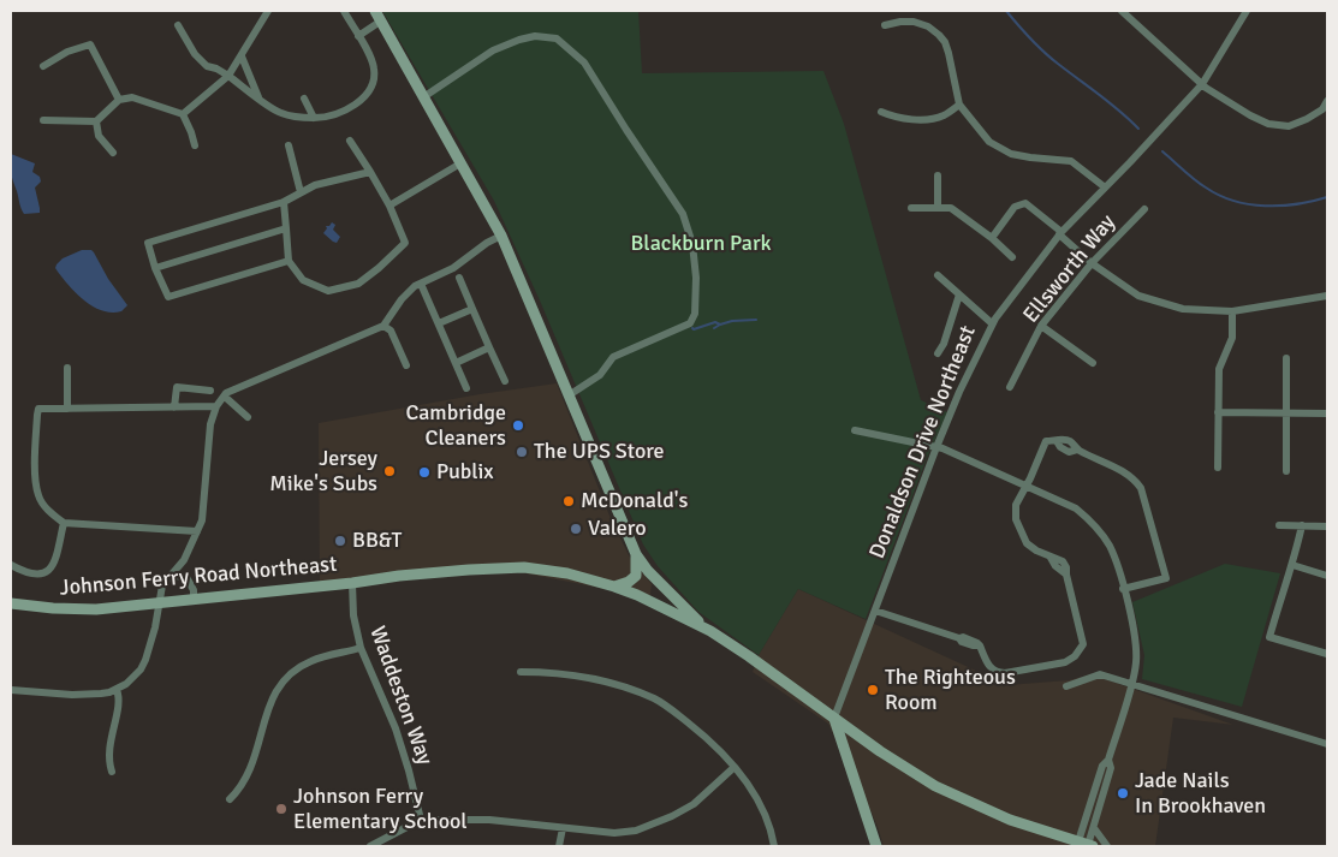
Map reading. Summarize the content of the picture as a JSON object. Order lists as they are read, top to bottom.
{
  "streets": {
    "main road": ["Johnson Ferry Road Northeast"],
    "street": ["Ellsworth Way", "Donaldson Drive Northeast", "Waddeston Way"]
  },
  "crossings": [
    ["Johnson Ferry Road Northeast", "Waddeston Way"]
  ],
  "parks": ["Blackburn Park"],
  "places": [
    "Cambridge Cleaners",
    "The UPS Store",
    "Jersey Mike's Subs",
    "Publix",
    "McDonald's",
    "Valero",
    "BB&T",
    "The Righteous Room",
    "Jade Nails In Brookhaven",
    "Johnson Ferry Elementary School"
  ]
}
